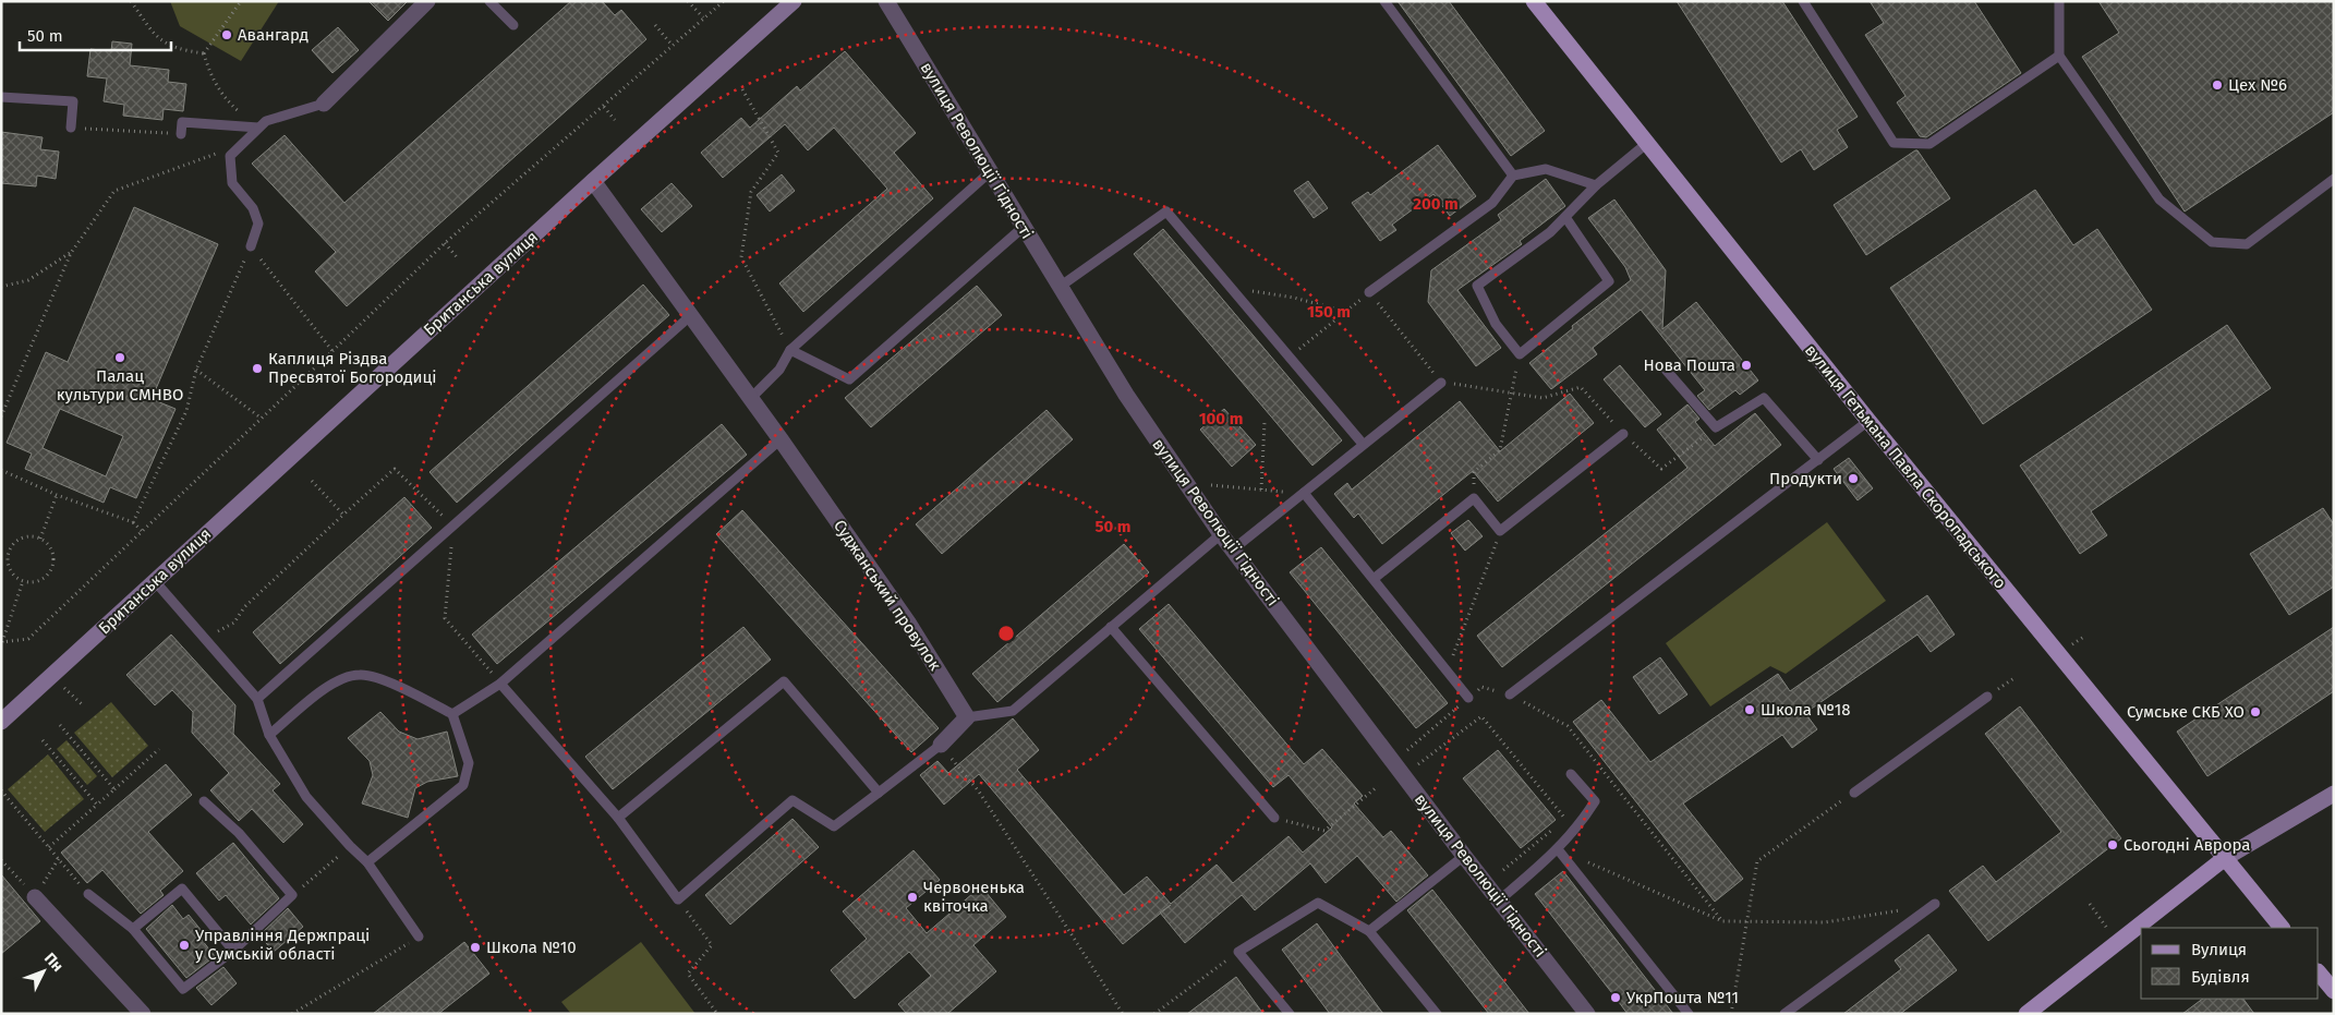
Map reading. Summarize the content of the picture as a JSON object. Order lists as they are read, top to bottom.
{
  "streets": {
    "main road": ["Британська вулиця", "вулиця Гетьмана Павла Скоропадського"],
    "street": ["вулиця Революції Гідності", "Суджанський провулок"]
  },
  "crossings": [
    ["Британська вулиця", "Суджанський провулок"]
  ],
  "places": [
    "Авангард",
    "Цех №6",
    "Палац культури СМНВО",
    "Нова Пошта",
    "Каплиця Різдва Пресвятої Богородиці",
    "Продукти",
    "Школа №18",
    "Сумське СКБ ХО",
    "Сьогодні Аврора",
    "Червоненька квіточка",
    "Управління Держпраці у Сумській області",
    "Школа №10",
    "УкрПошта №11"
  ],
  "legend": ["Вулиця", "Будівля"],
  "scale_bar": "50 m",
  "north": "top right",
  "rings": [
    "200 m",
    "150 m",
    "100 m",
    "50 m"
  ]
}
